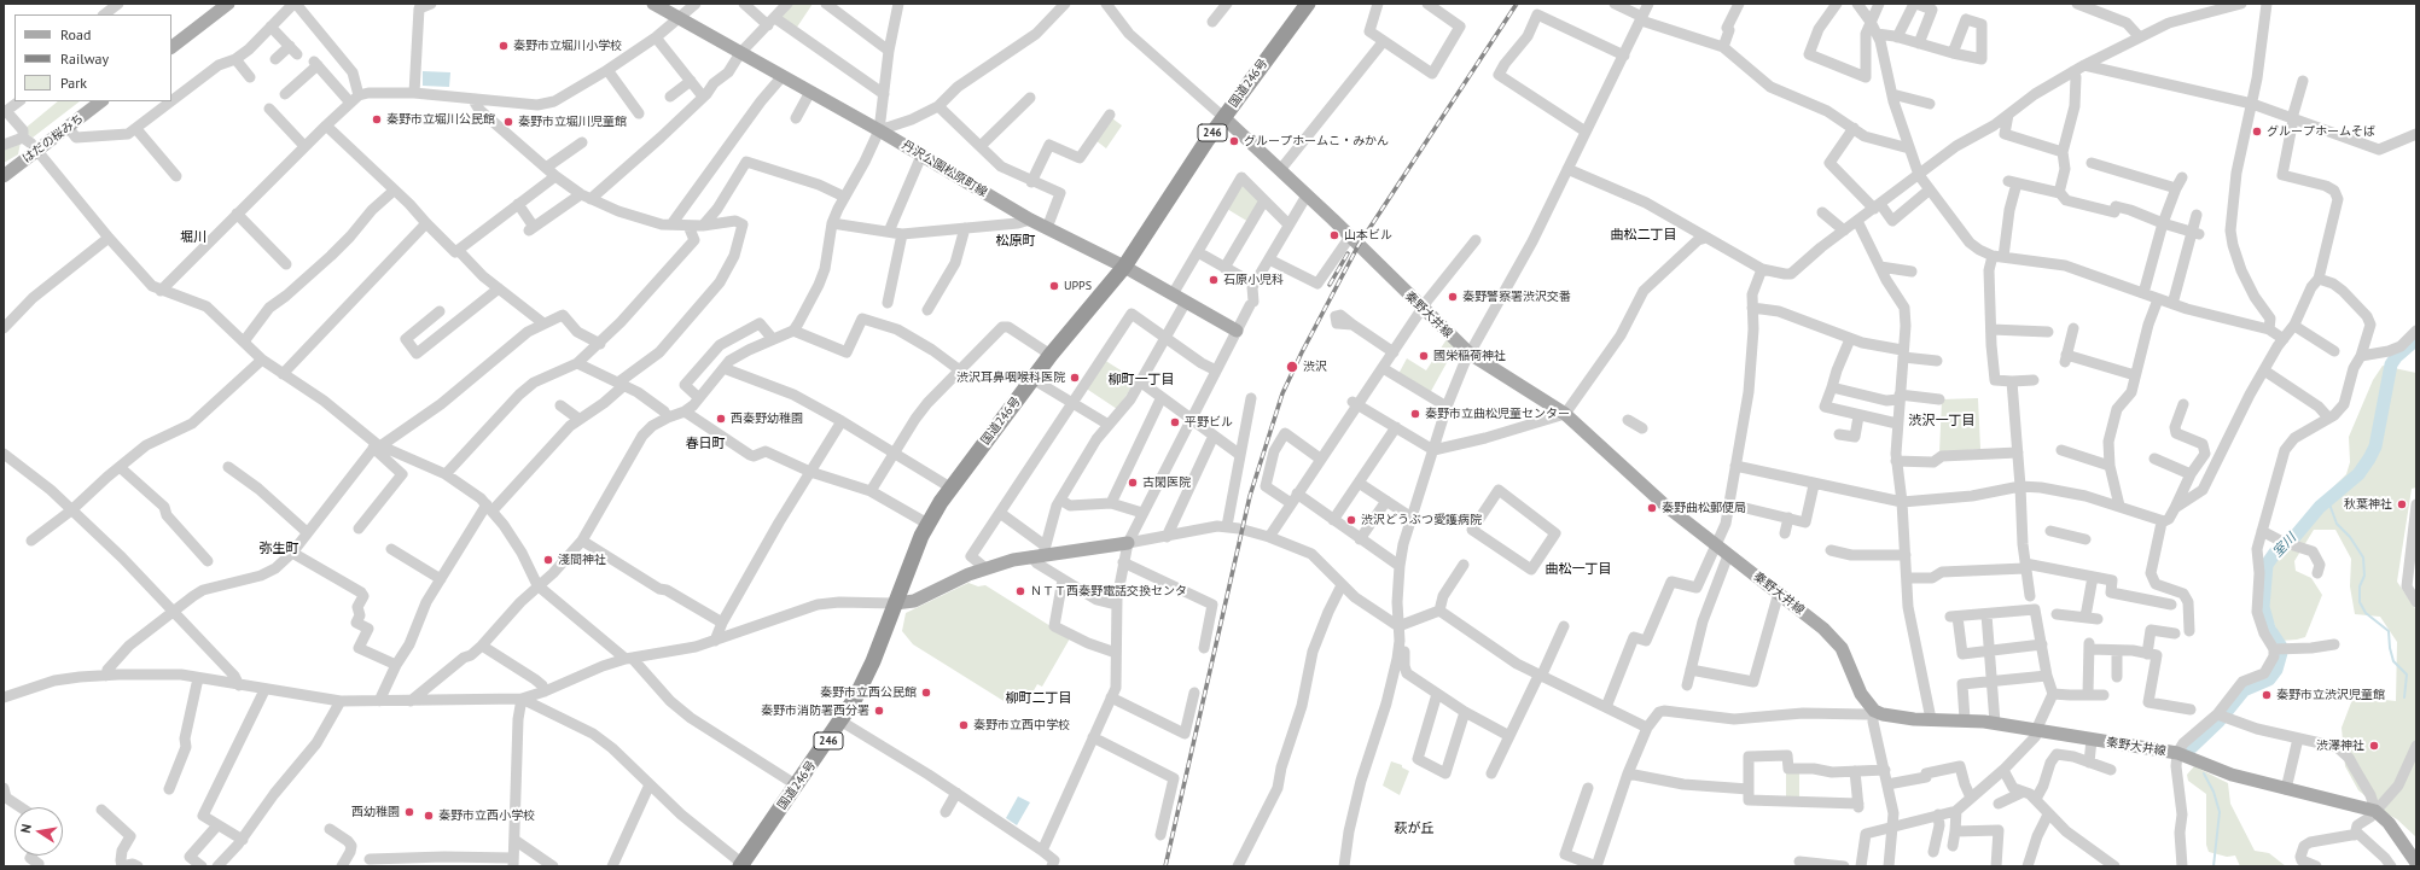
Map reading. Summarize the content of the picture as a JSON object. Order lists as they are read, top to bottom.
{
  "streets": {
    "highway": ["国道246号", "246"],
    "main road": ["はだの桜みち", "丹沢公園松原町線", "秦野大井線"]
  },
  "crossings": [
    ["国道246号", "丹沢公園松原町線"],
    ["国道246号", "秦野大井線"]
  ],
  "districts": [
    "曲松二丁目",
    "堀川",
    "松原町",
    "柳町一丁目",
    "渋沢一丁目",
    "春日町",
    "弥生町",
    "曲松一丁目",
    "柳町二丁目",
    "萩が丘"
  ],
  "water": ["室川"],
  "places": [
    "秦野市立堀川小学校",
    "秦野市立堀川公民館",
    "秦野市立堀川児童館",
    "グループホームそば",
    "グループホームこ・みかん",
    "山本ビル",
    "石原小児科",
    "UPPS",
    "秦野警察署渋沢交番",
    "國栄稲荷神社",
    "渋沢",
    "渋沢耳鼻咽喉科医院",
    "秦野市立曲松児童センター",
    "西秦野幼稚園",
    "平野ビル",
    "古閑医院",
    "秋葉神社",
    "秦野曲松郵便局",
    "渋沢どうぶつ愛護病院",
    "淺間神社",
    "ＮＴＴ西秦野電話交換センタ",
    "秦野市立西公民館",
    "秦野市立渋沢児童館",
    "秦野市消防署西分署",
    "秦野市立西中学校",
    "渋澤神社",
    "西幼稚園",
    "秦野市立西小学校"
  ],
  "legend": ["Road", "Railway", "Park"],
  "north": "left"
}
